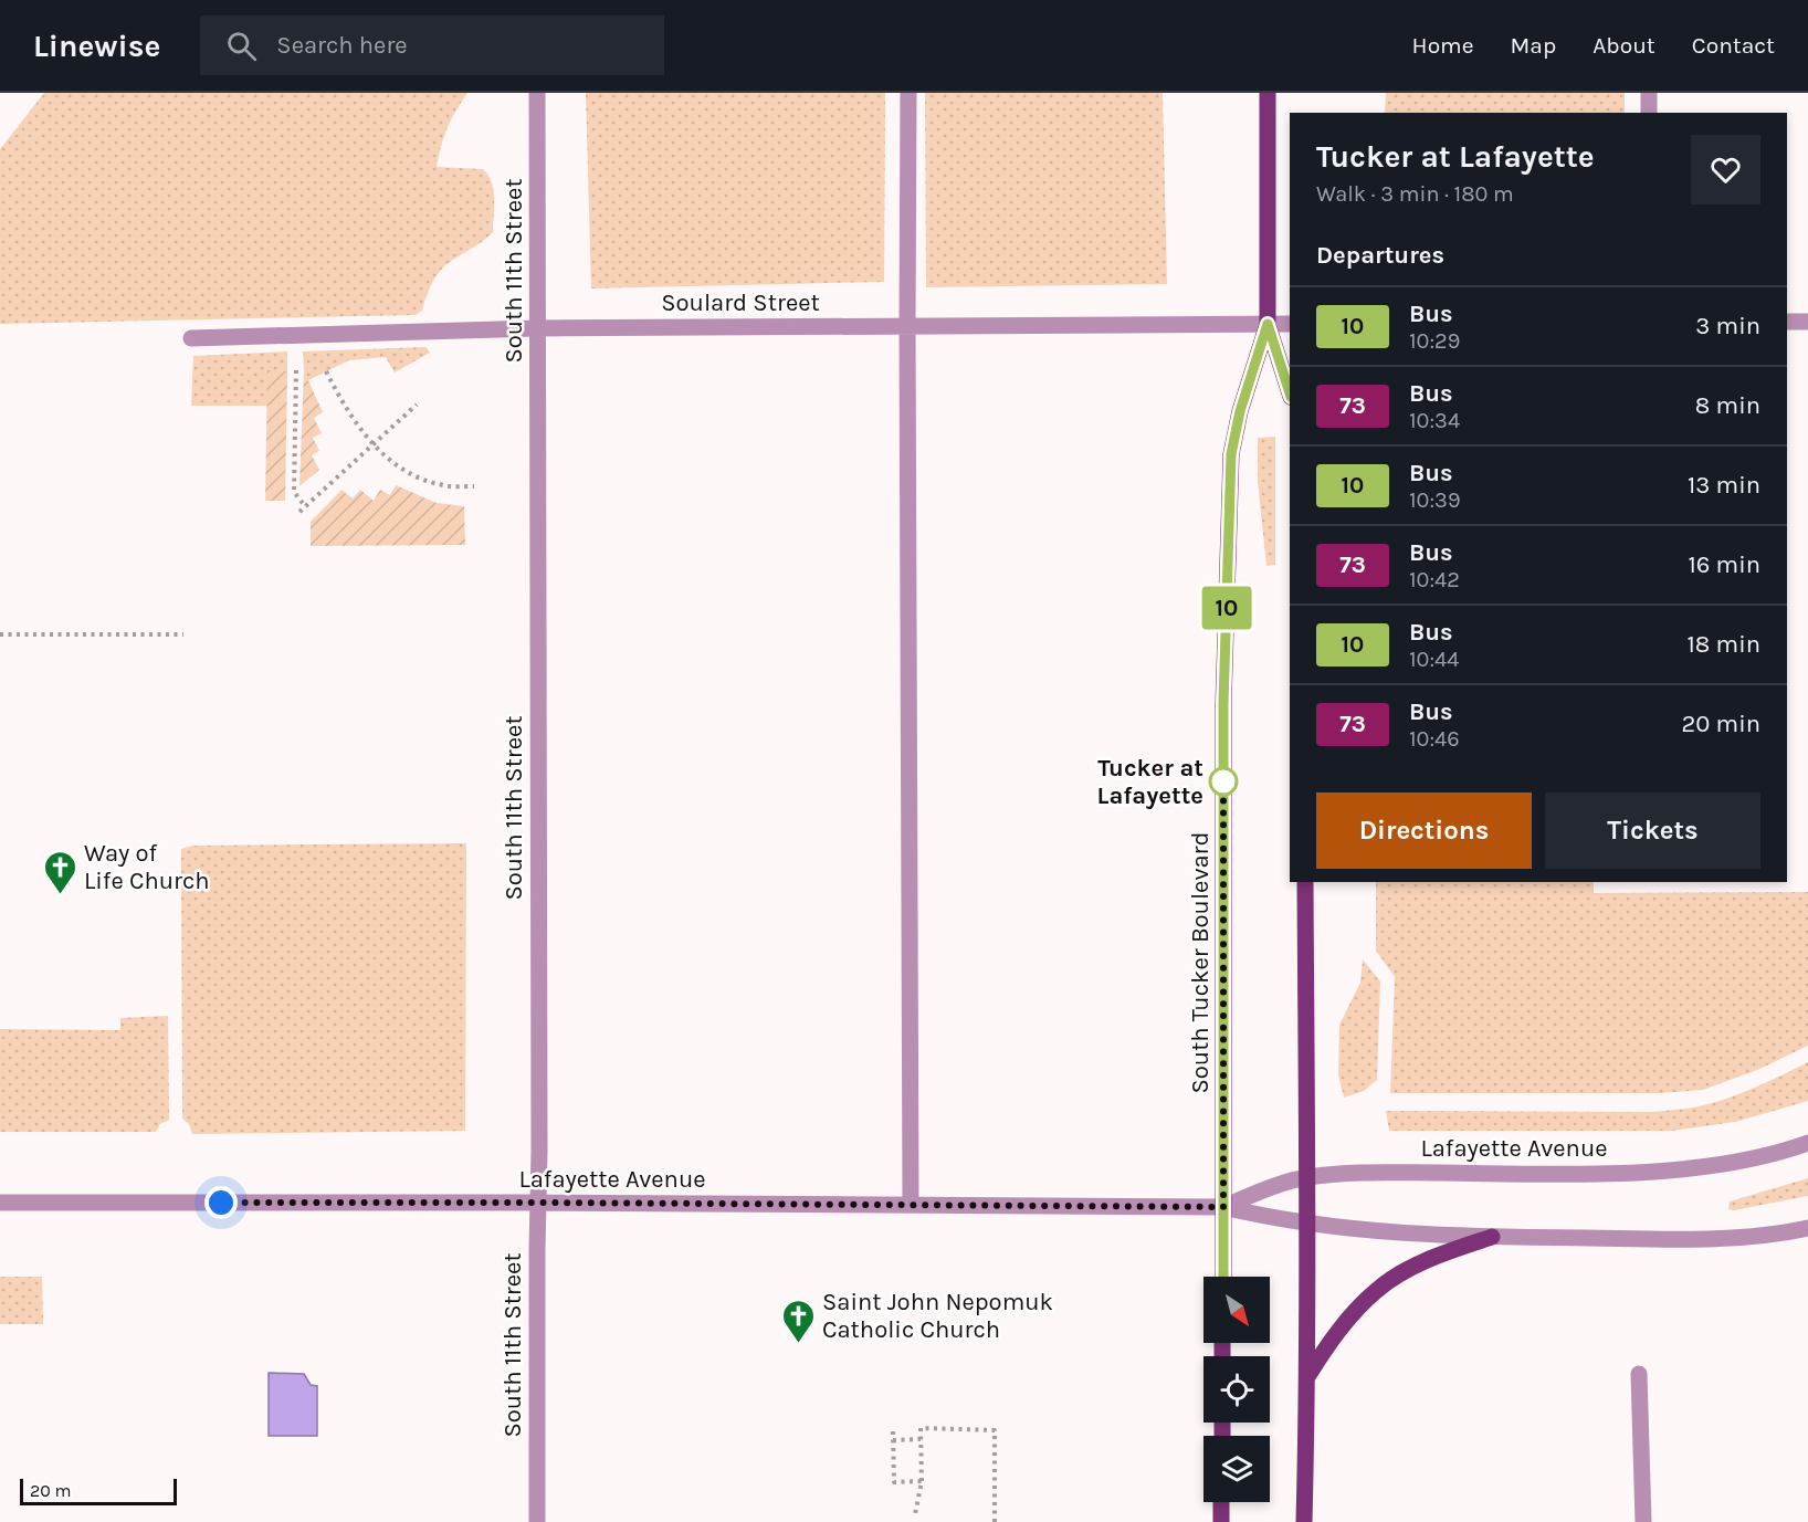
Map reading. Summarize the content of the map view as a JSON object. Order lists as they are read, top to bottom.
{
  "streets": {
    "main road": ["South Tucker Boulevard"],
    "street": ["South 11th Street", "Soulard Street", "Lafayette Avenue"]
  },
  "crossings": [
    ["South 11th Street", "Soulard Street"],
    ["South 11th Street", "Lafayette Avenue"],
    ["Soulard Street", "South Tucker Boulevard"],
    ["South Tucker Boulevard", "Lafayette Avenue"]
  ],
  "places": {
    "other": ["Tucker at Lafayette"],
    "church": ["Way of Life Church", "Saint John Nepomuk Catholic Church"]
  },
  "lines": ["bus line 10"],
  "scale_bar": "20 m",
  "north": "bottom right",
  "page": {
    "header": "Linewise",
    "search": "Search here",
    "nav": [
      "Home",
      "Map",
      "About",
      "Contact"
    ],
    "on_map": "10",
    "heading": [
      ["Tucker at Lafayette", "Walk · 3 min · 180 m"],
      "Departures"
    ],
    "list": [
      {
        "mark": "10",
        "name": "Bus",
        "note": "10:29",
        "value": "3 min"
      },
      {
        "mark": "73",
        "name": "Bus",
        "note": "10:34",
        "value": "8 min"
      },
      {
        "mark": "10",
        "name": "Bus",
        "note": "10:39",
        "value": "13 min"
      },
      {
        "mark": "73",
        "name": "Bus",
        "note": "10:42",
        "value": "16 min"
      },
      {
        "mark": "10",
        "name": "Bus",
        "note": "10:44",
        "value": "18 min"
      },
      {
        "mark": "73",
        "name": "Bus",
        "note": "10:46",
        "value": "20 min"
      }
    ],
    "buttons": ["Directions", "Tickets"],
    "scale": "20 m"
  }
}
